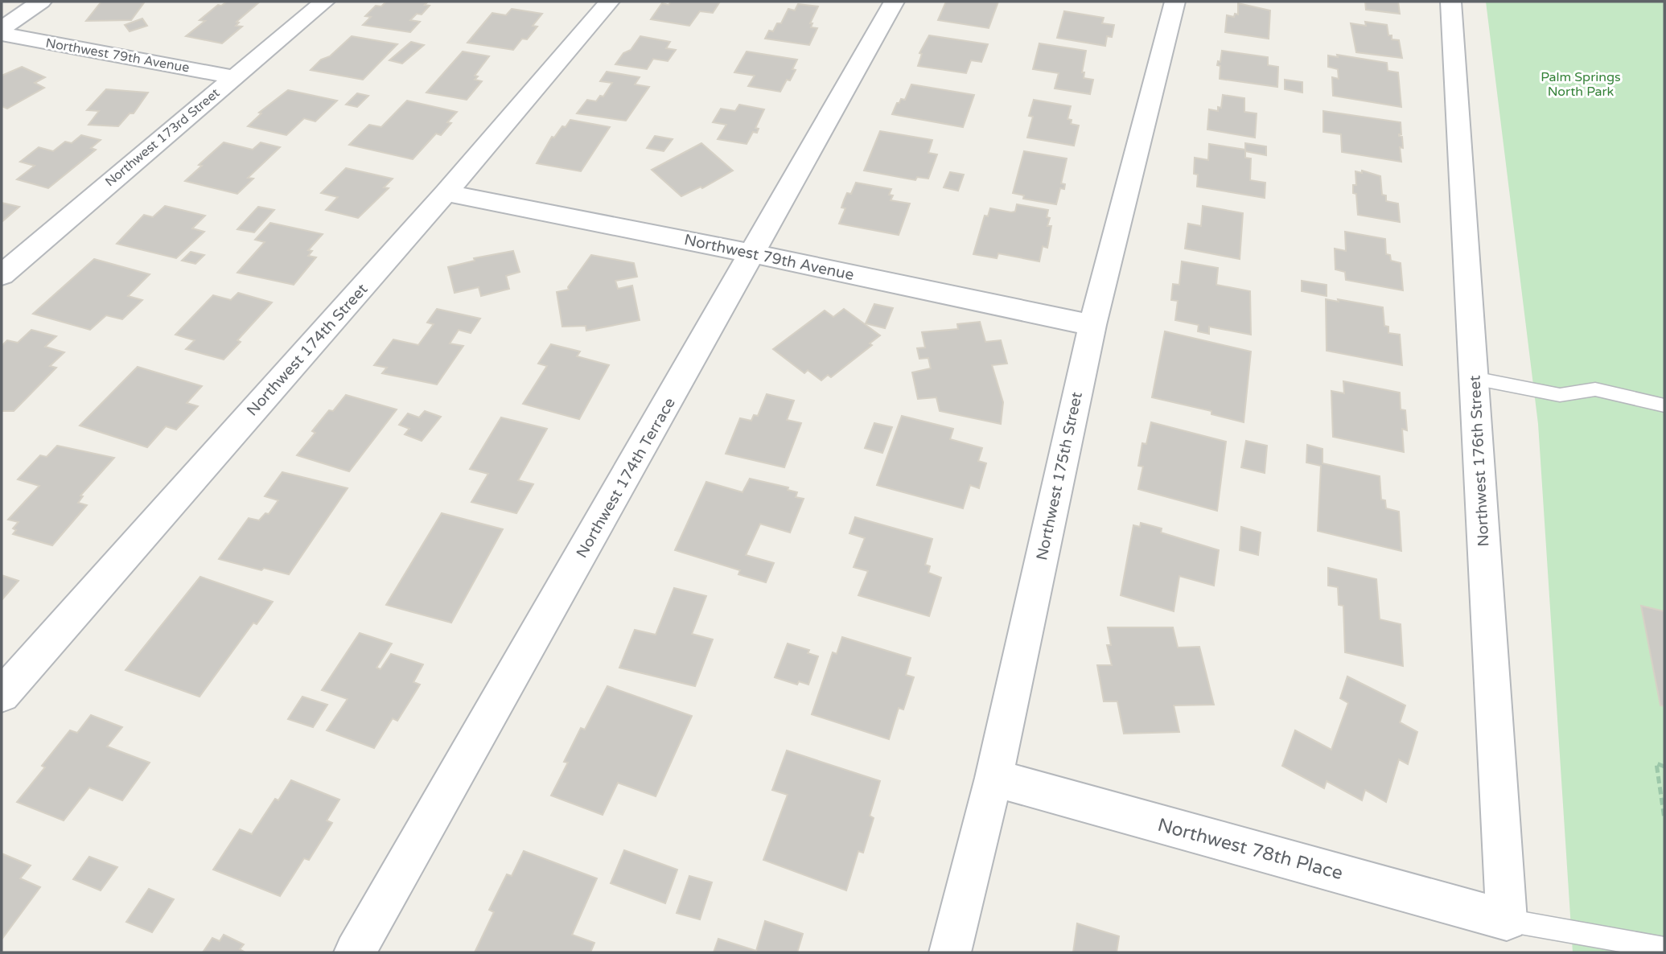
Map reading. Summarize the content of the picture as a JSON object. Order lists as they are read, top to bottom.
{
  "streets": {
    "street": [
      "Northwest 79th Avenue",
      "Northwest 173rd Street",
      "Northwest 174th Street",
      "Northwest 176th Street",
      "Northwest 175th Street",
      "Northwest 174th Terrace",
      "Northwest 78th Place"
    ]
  },
  "crossings": [
    ["Northwest 79th Avenue", "Northwest 173rd Street"],
    ["Northwest 79th Avenue", "Northwest 174th Street"],
    ["Northwest 79th Avenue", "Northwest 175th Street"],
    ["Northwest 79th Avenue", "Northwest 174th Terrace"],
    ["Northwest 176th Street", "Northwest 78th Place"],
    ["Northwest 175th Street", "Northwest 78th Place"]
  ],
  "parks": ["Palm Springs North Park"]
}
